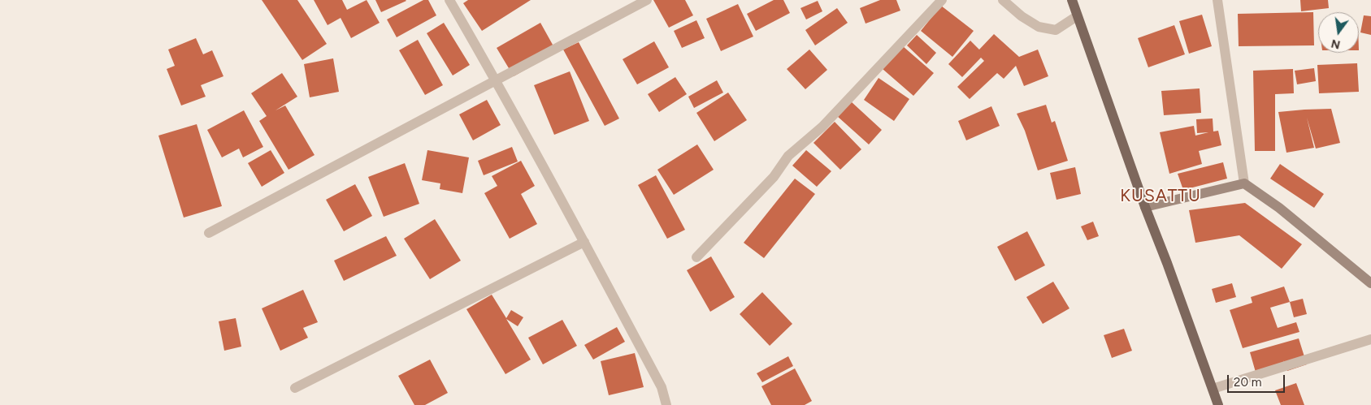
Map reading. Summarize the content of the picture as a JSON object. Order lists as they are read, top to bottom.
{
  "districts": ["KUSATTU"],
  "scale_bar": "20 m",
  "north": "bottom"
}
